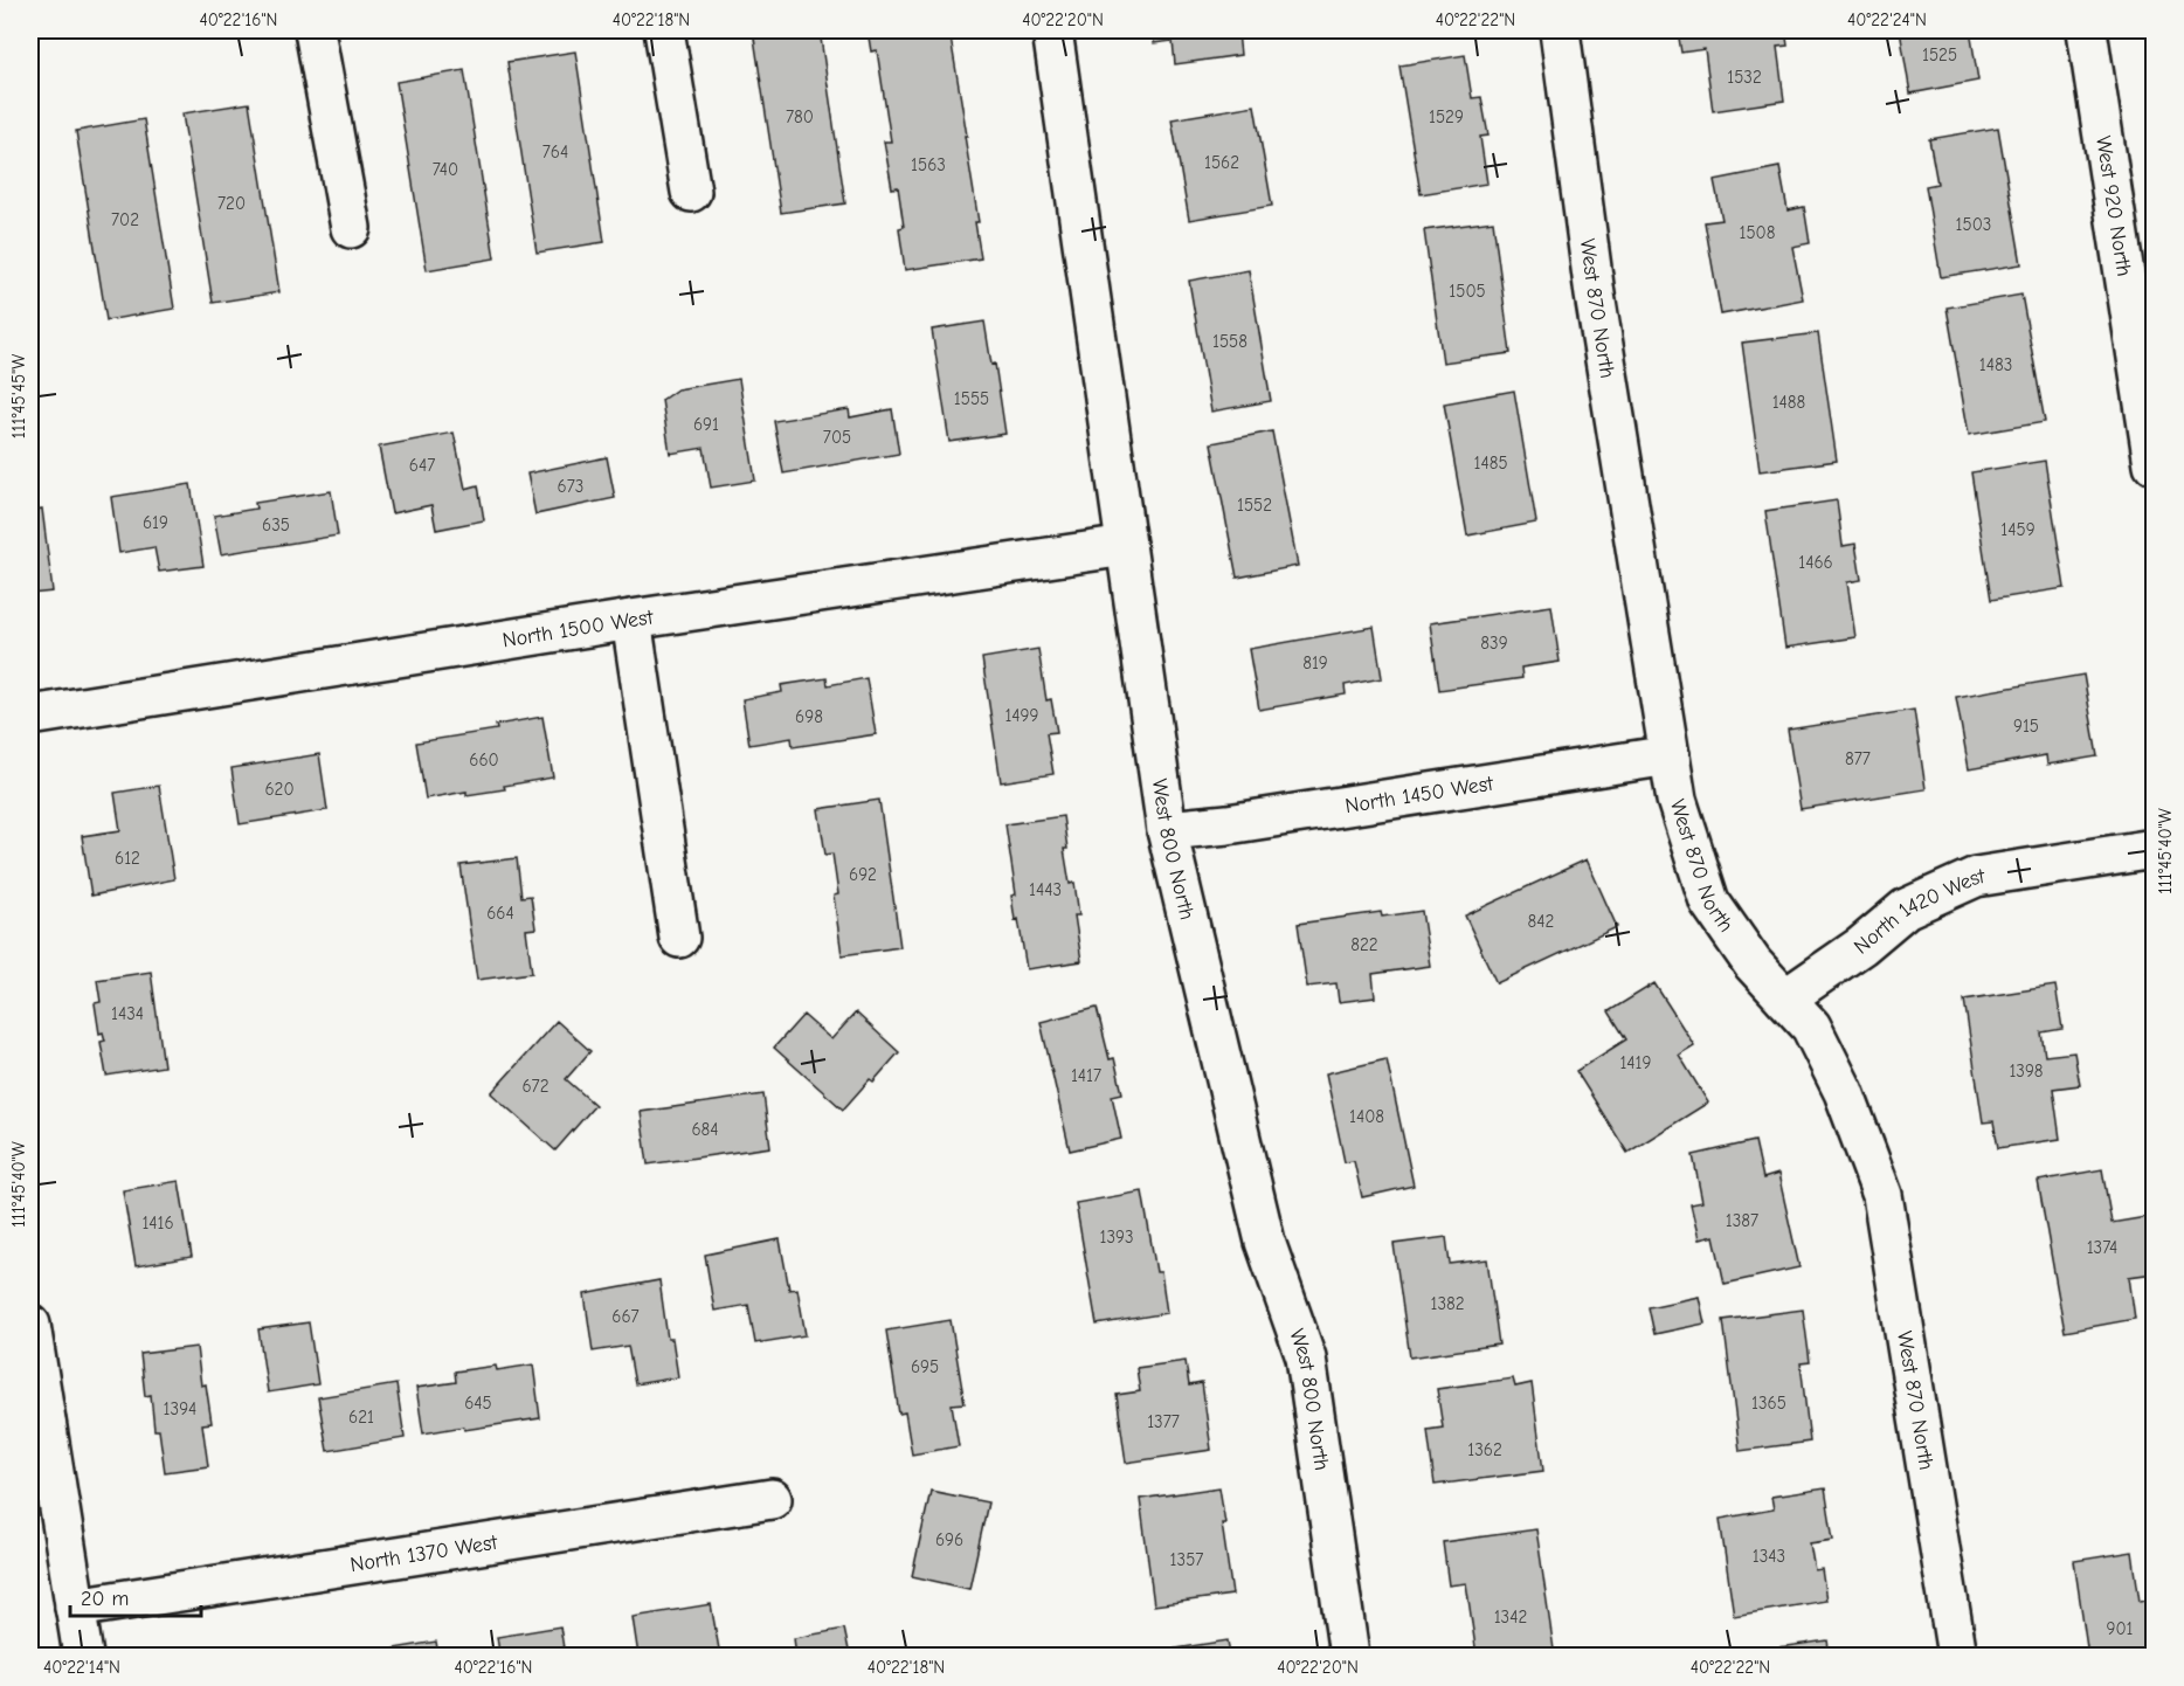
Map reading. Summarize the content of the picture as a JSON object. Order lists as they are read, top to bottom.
{
  "streets": {
    "street": [
      "West 920 North",
      "West 870 North",
      "North 1500 West",
      "North 1450 West",
      "West 800 North",
      "North 1420 West",
      "North 1370 West"
    ]
  },
  "crossings": [
    ["West 870 North", "North 1450 West"],
    ["West 870 North", "North 1420 West"],
    ["North 1500 West", "West 800 North"],
    ["North 1450 West", "West 800 North"]
  ],
  "house_numbers": [
    "1525",
    "1532",
    "780",
    "1529",
    "764",
    "1562",
    "1563",
    "740",
    "720",
    "702",
    "1503",
    "1508",
    "1505",
    "1558",
    "1483",
    "1555",
    "1488",
    "691",
    "705",
    "1485",
    "647",
    "673",
    "1552",
    "619",
    "635",
    "1459",
    "1466",
    "839",
    "819",
    "1499",
    "698",
    "915",
    "877",
    "660",
    "620",
    "612",
    "692",
    "1443",
    "664",
    "842",
    "822",
    "1434",
    "1419",
    "1398",
    "1417",
    "672",
    "1408",
    "684",
    "1387",
    "1416",
    "1393",
    "1374",
    "1382",
    "667",
    "695",
    "645",
    "1365",
    "1394",
    "621",
    "1377",
    "1362",
    "696",
    "1343",
    "1357",
    "1342",
    "901"
  ],
  "scale_bar": "20 m",
  "coordinates": [
    "40°22'16\"N",
    "40°22'18\"N",
    "40°22'20\"N",
    "40°22'22\"N",
    "40°22'24\"N",
    "111°45'45\"W",
    "111°45'40\"W",
    "40°22'14\"N"
  ]
}
